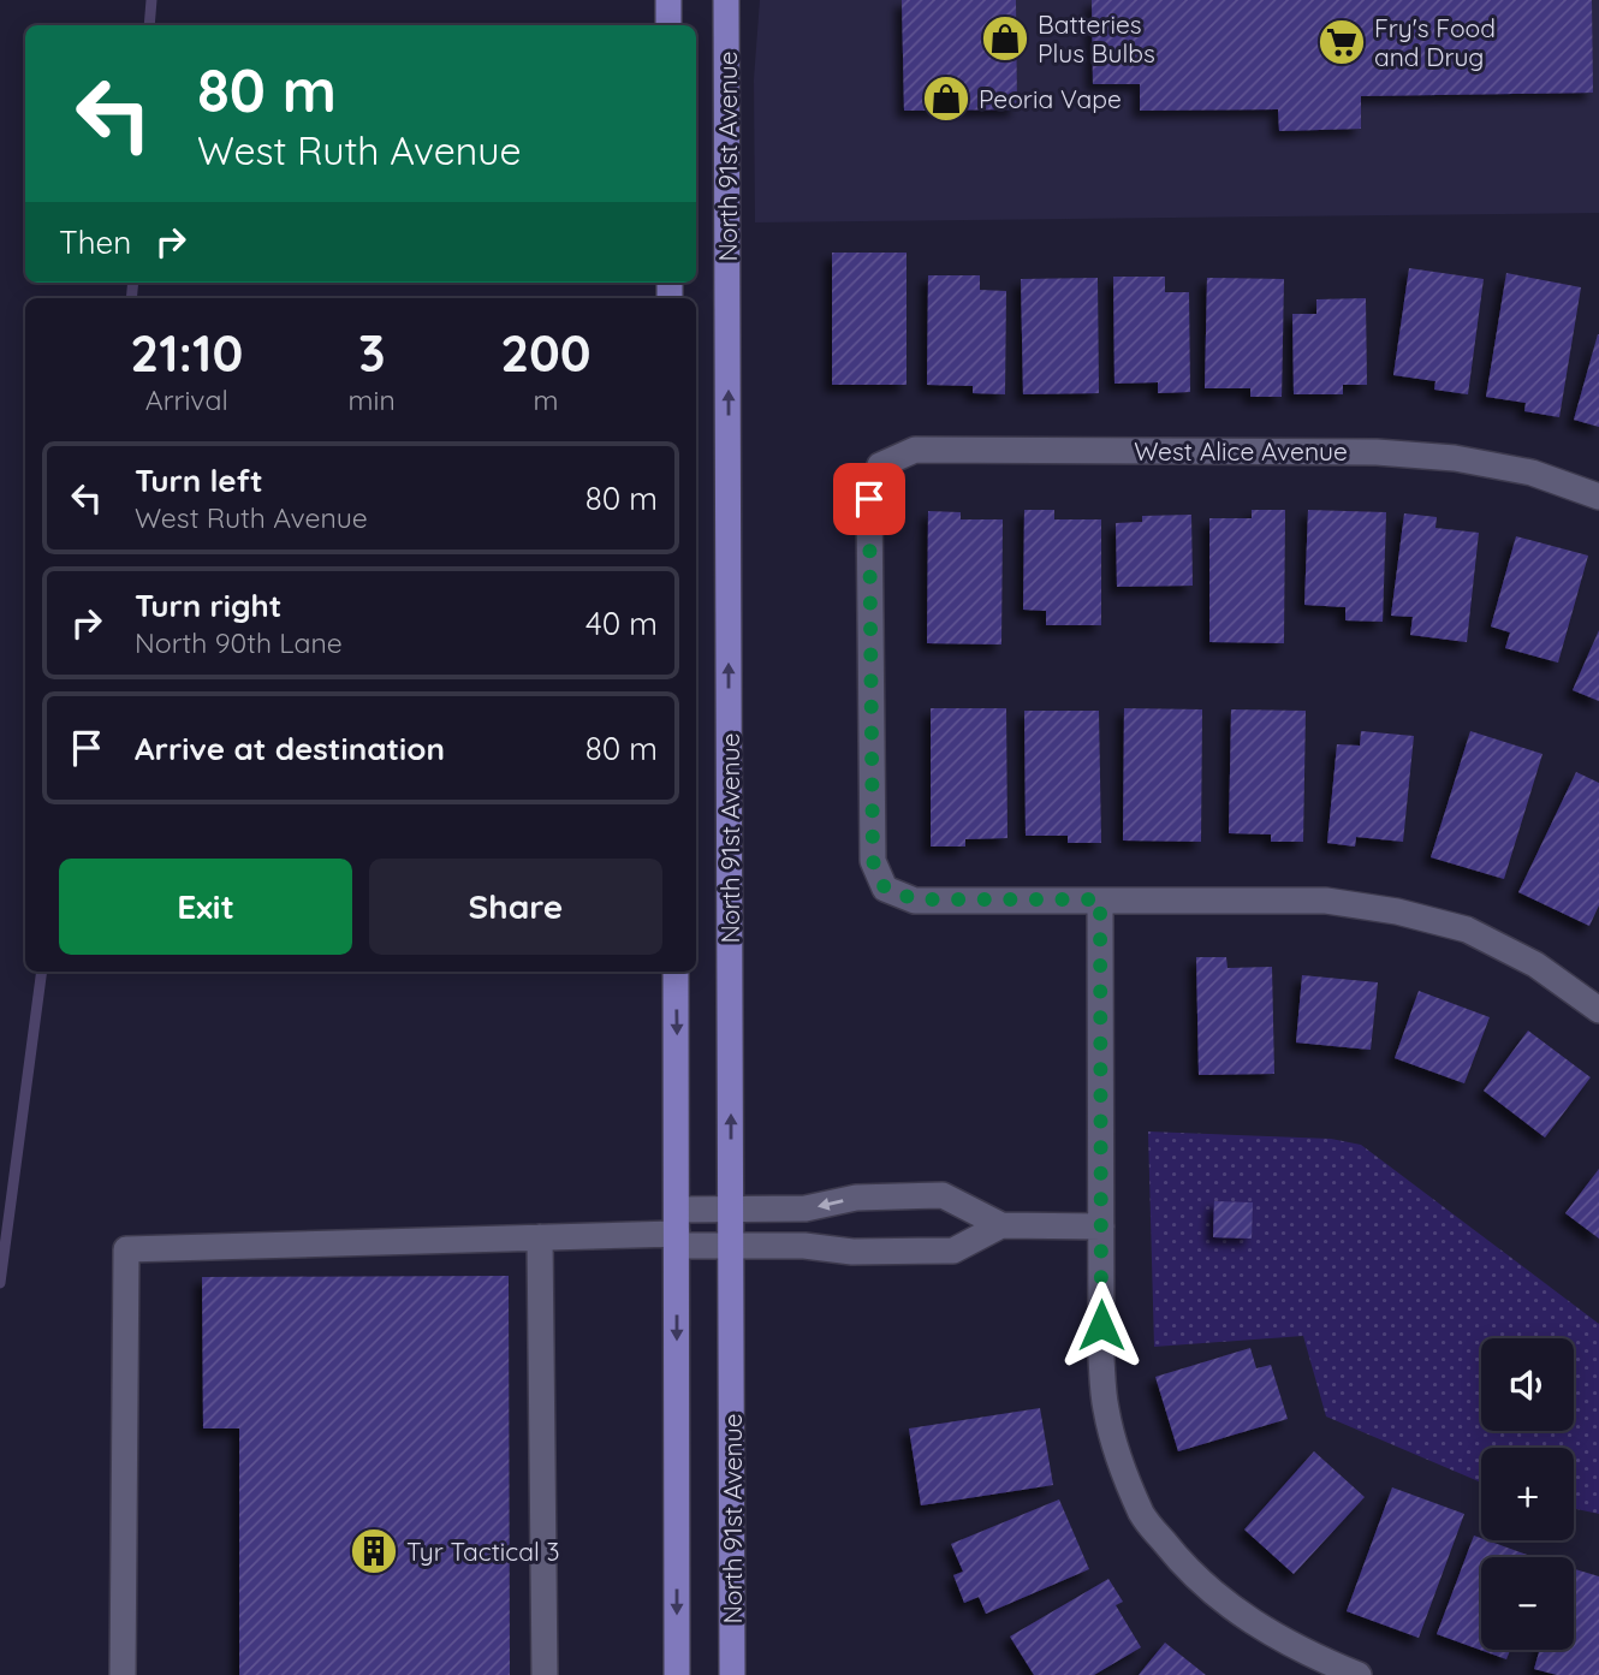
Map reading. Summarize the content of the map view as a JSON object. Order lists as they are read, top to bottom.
{
  "streets": {
    "main road": ["North 91st Avenue"],
    "street": ["West Alice Avenue"]
  },
  "one_way": ["North 91st Avenue"],
  "places": {
    "shop": ["Batteries Plus Bulbs", "Peoria Vape"],
    "supermarket": ["Fry's Food and Drug"],
    "building": ["Tyr Tactical 3"]
  },
  "page": {
    "turn": ["80 m", "West Ruth Avenue"],
    "then": "Then",
    "eta": [
      "21:10",
      "Arrival",
      "3",
      "min",
      "200",
      "m"
    ],
    "list": [
      {
        "name": "Turn left",
        "note": "West Ruth Avenue",
        "value": "80 m"
      },
      {
        "name": "Turn right",
        "note": "North 90th Lane",
        "value": "40 m"
      },
      {
        "name": "Arrive at destination",
        "value": "80 m"
      }
    ],
    "buttons": ["Exit", "Share"],
    "map_buttons": ["+", "−"]
  }
}
